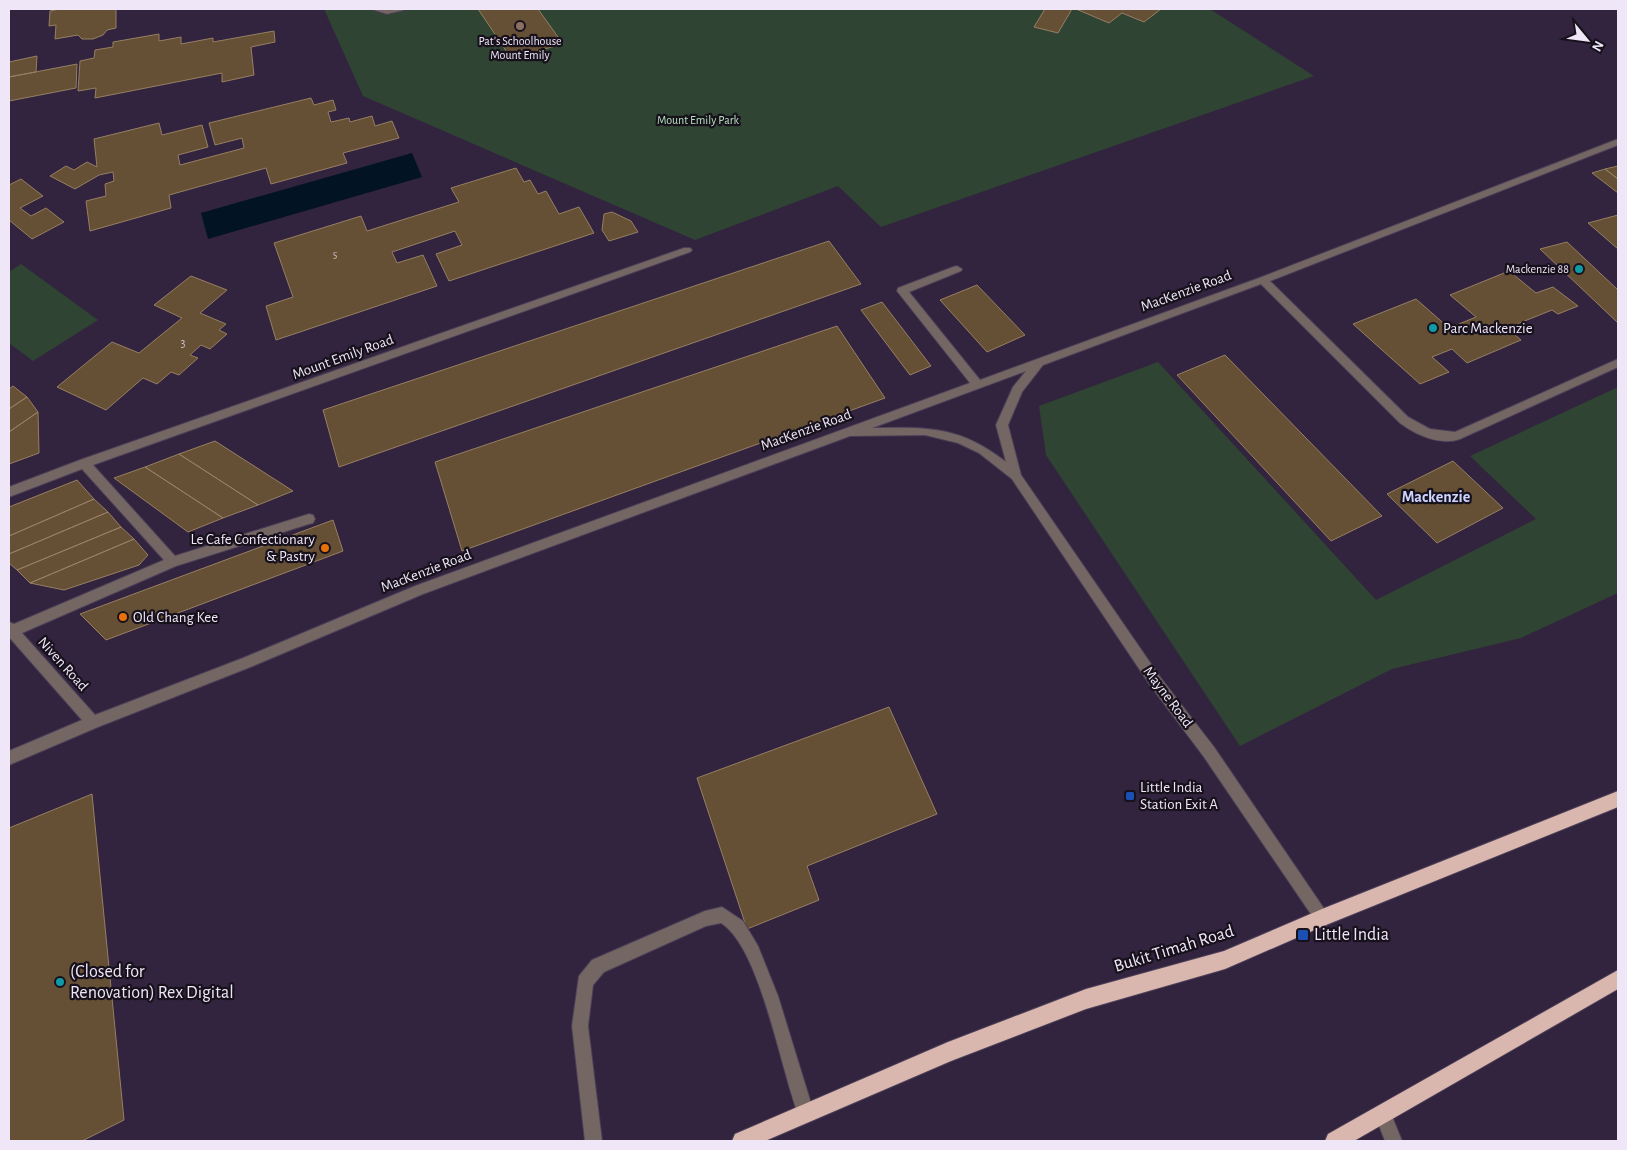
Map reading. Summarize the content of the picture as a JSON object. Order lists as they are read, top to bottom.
{
  "streets": {
    "highway": ["Bukit Timah Road"],
    "street": [
      "MacKenzie Road",
      "Mount Emily Road",
      "Niven Road",
      "Mayne Road"
    ]
  },
  "crossings": [
    ["MacKenzie Road", "Niven Road"],
    ["MacKenzie Road", "Mayne Road"],
    ["Mayne Road", "Bukit Timah Road"]
  ],
  "districts": ["Mackenzie"],
  "parks": ["Mount Emily Park"],
  "places": {
    "other": [
      "Pat's Schoolhouse Mount Emily",
      "Mackenzie 88",
      "Parc Mackenzie",
      "Le Cafe Confectionary & Pastry",
      "Old Chang Kee",
      "(Closed for Renovation) Rex Digital"
    ],
    "transit": ["Little India Station Exit A", "Little India"]
  },
  "house_numbers": ["5", "3"],
  "north": "bottom right"
}
